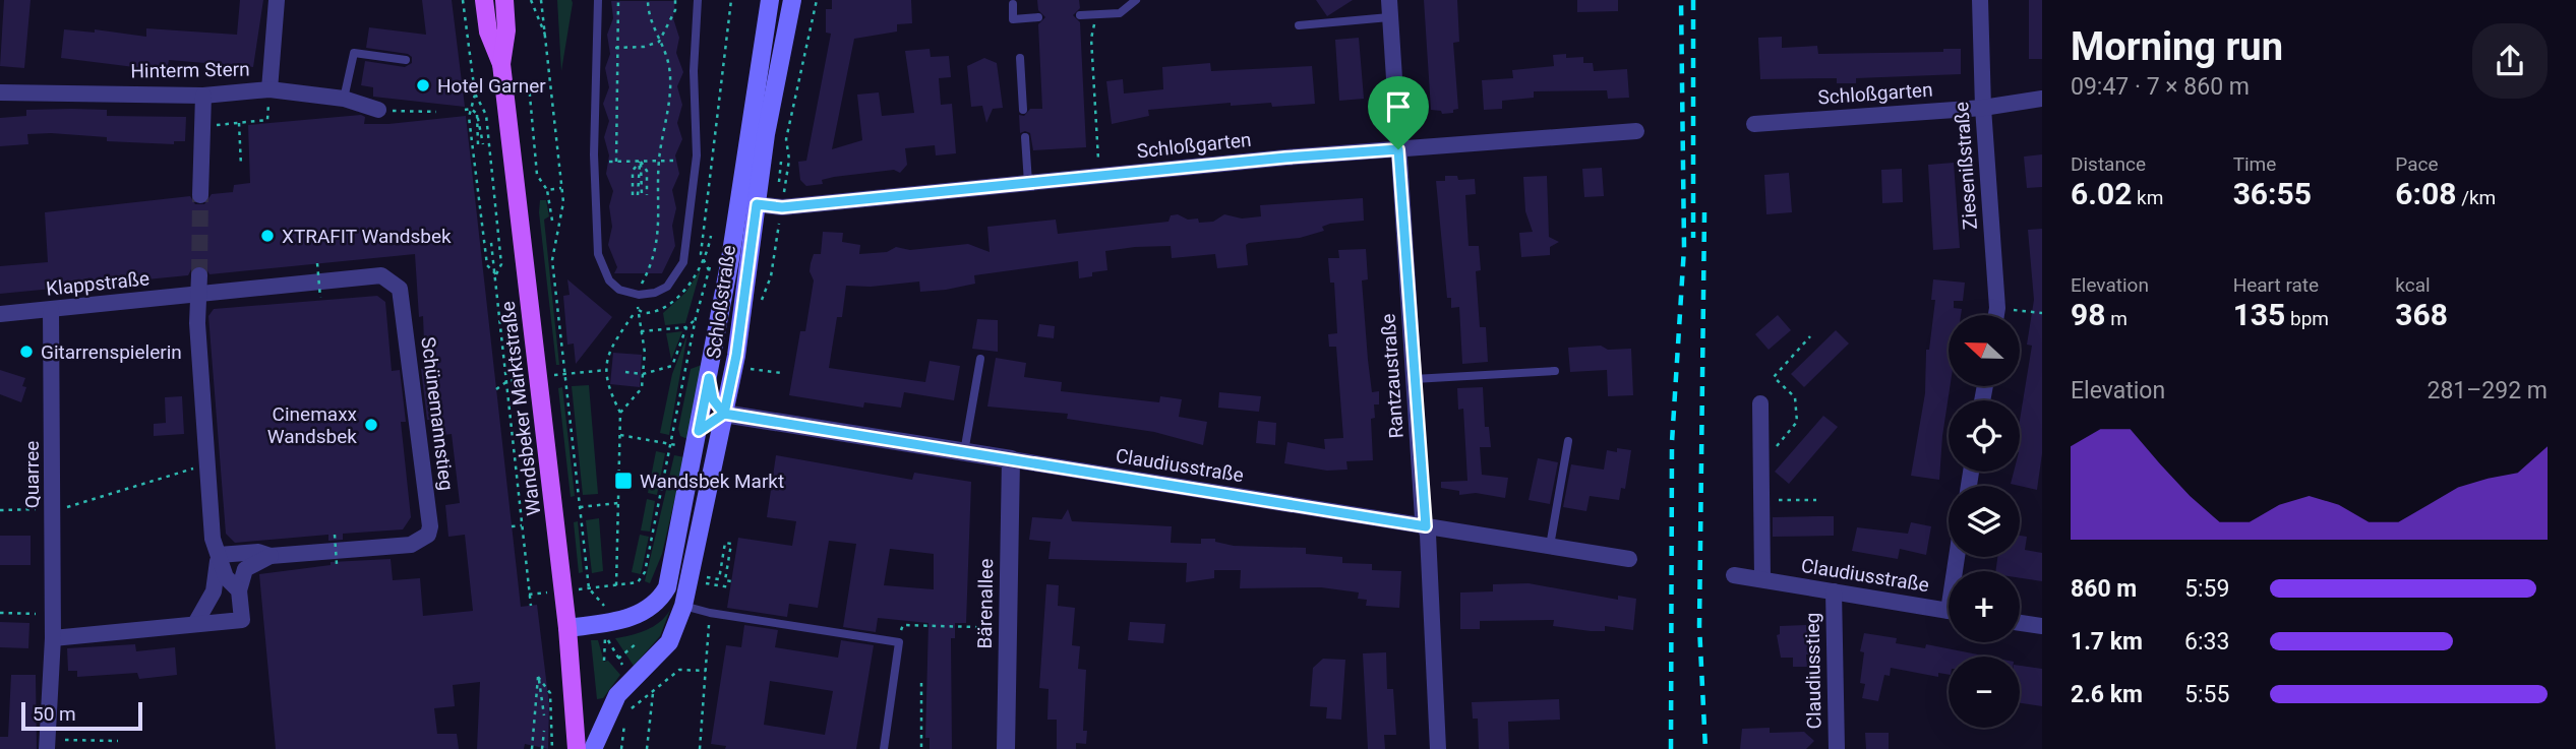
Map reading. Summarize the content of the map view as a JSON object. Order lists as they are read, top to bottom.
{
  "streets": {
    "main road": ["Schloßstraße", "Wandsbeker Marktstraße"],
    "street": [
      "Hinterm Stern",
      "Schloßgarten",
      "Ziesenißstraße",
      "Klappstraße",
      "Rantzaustraße",
      "Schünemannstieg",
      "Claudiusstraße",
      "Quarree",
      "Bärenallee",
      "Claudiusstieg"
    ]
  },
  "crossings": [
    ["Schloßgarten", "Ziesenißstraße"],
    ["Schloßgarten", "Schloßstraße"],
    ["Schloßgarten", "Rantzaustraße"],
    ["Klappstraße", "Schünemannstieg"],
    ["Klappstraße", "Quarree"],
    ["Schloßstraße", "Wandsbeker Marktstraße"],
    ["Schloßstraße", "Claudiusstraße"],
    ["Rantzaustraße", "Claudiusstraße"],
    ["Claudiusstraße", "Bärenallee"],
    ["Claudiusstraße", "Claudiusstieg"]
  ],
  "places": {
    "other": [
      "Hotel Garner",
      "XTRAFIT Wandsbek",
      "Gitarrenspielerin",
      "Cinemaxx Wandsbek"
    ],
    "transit": ["Wandsbek Markt"]
  },
  "scale_bar": "50 m",
  "north": "left",
  "page": {
    "heading": ["Morning run", "09:47 · 7 × 860 m"],
    "stats": [
      ["Distance", "6.02 km"],
      ["Time", "36:55"],
      ["Pace", "6:08 /km"],
      ["Elevation", "98 m"],
      ["Heart rate", "135 bpm"],
      ["kcal", "368"]
    ],
    "map_buttons": ["+", "−"],
    "chart": ["Elevation", "281–292 m"],
    "list": [
      {
        "name": "860 m",
        "note": "5:59"
      },
      {
        "name": "1.7 km",
        "note": "6:33"
      },
      {
        "name": "2.6 km",
        "note": "5:55"
      }
    ],
    "scale": "50 m"
  }
}
